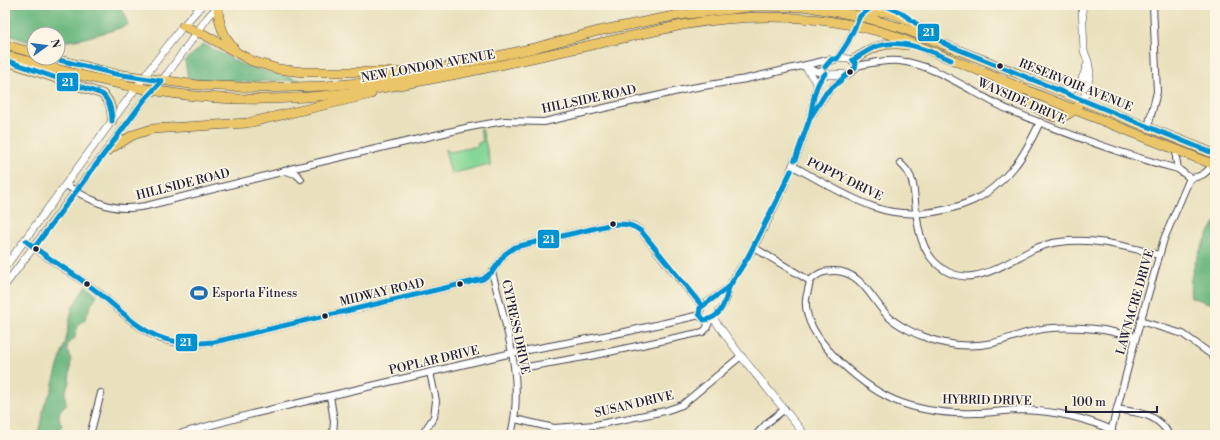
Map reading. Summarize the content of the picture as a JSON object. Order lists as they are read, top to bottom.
{
  "streets": {
    "main road": ["NEW LONDON AVENUE", "RESERVOIR AVENUE"],
    "street": [
      "HILLSIDE ROAD",
      "WAYSIDE DRIVE",
      "POPPY DRIVE",
      "MIDWAY ROAD",
      "LAWNACRE DRIVE",
      "CYPRESS DRIVE",
      "POPLAR DRIVE",
      "HYBRID DRIVE",
      "SUSAN DRIVE"
    ]
  },
  "crossings": [
    ["NEW LONDON AVENUE", "RESERVOIR AVENUE"],
    ["WAYSIDE DRIVE", "POPPY DRIVE"],
    ["MIDWAY ROAD", "CYPRESS DRIVE"],
    ["MIDWAY ROAD", "POPLAR DRIVE"],
    ["LAWNACRE DRIVE", "HYBRID DRIVE"],
    ["CYPRESS DRIVE", "POPLAR DRIVE"],
    ["CYPRESS DRIVE", "SUSAN DRIVE"]
  ],
  "places": {
    "sports": ["Esporta Fitness"]
  },
  "lines": ["transit line 21"],
  "scale_bar": "100 m",
  "north": "right"
}
